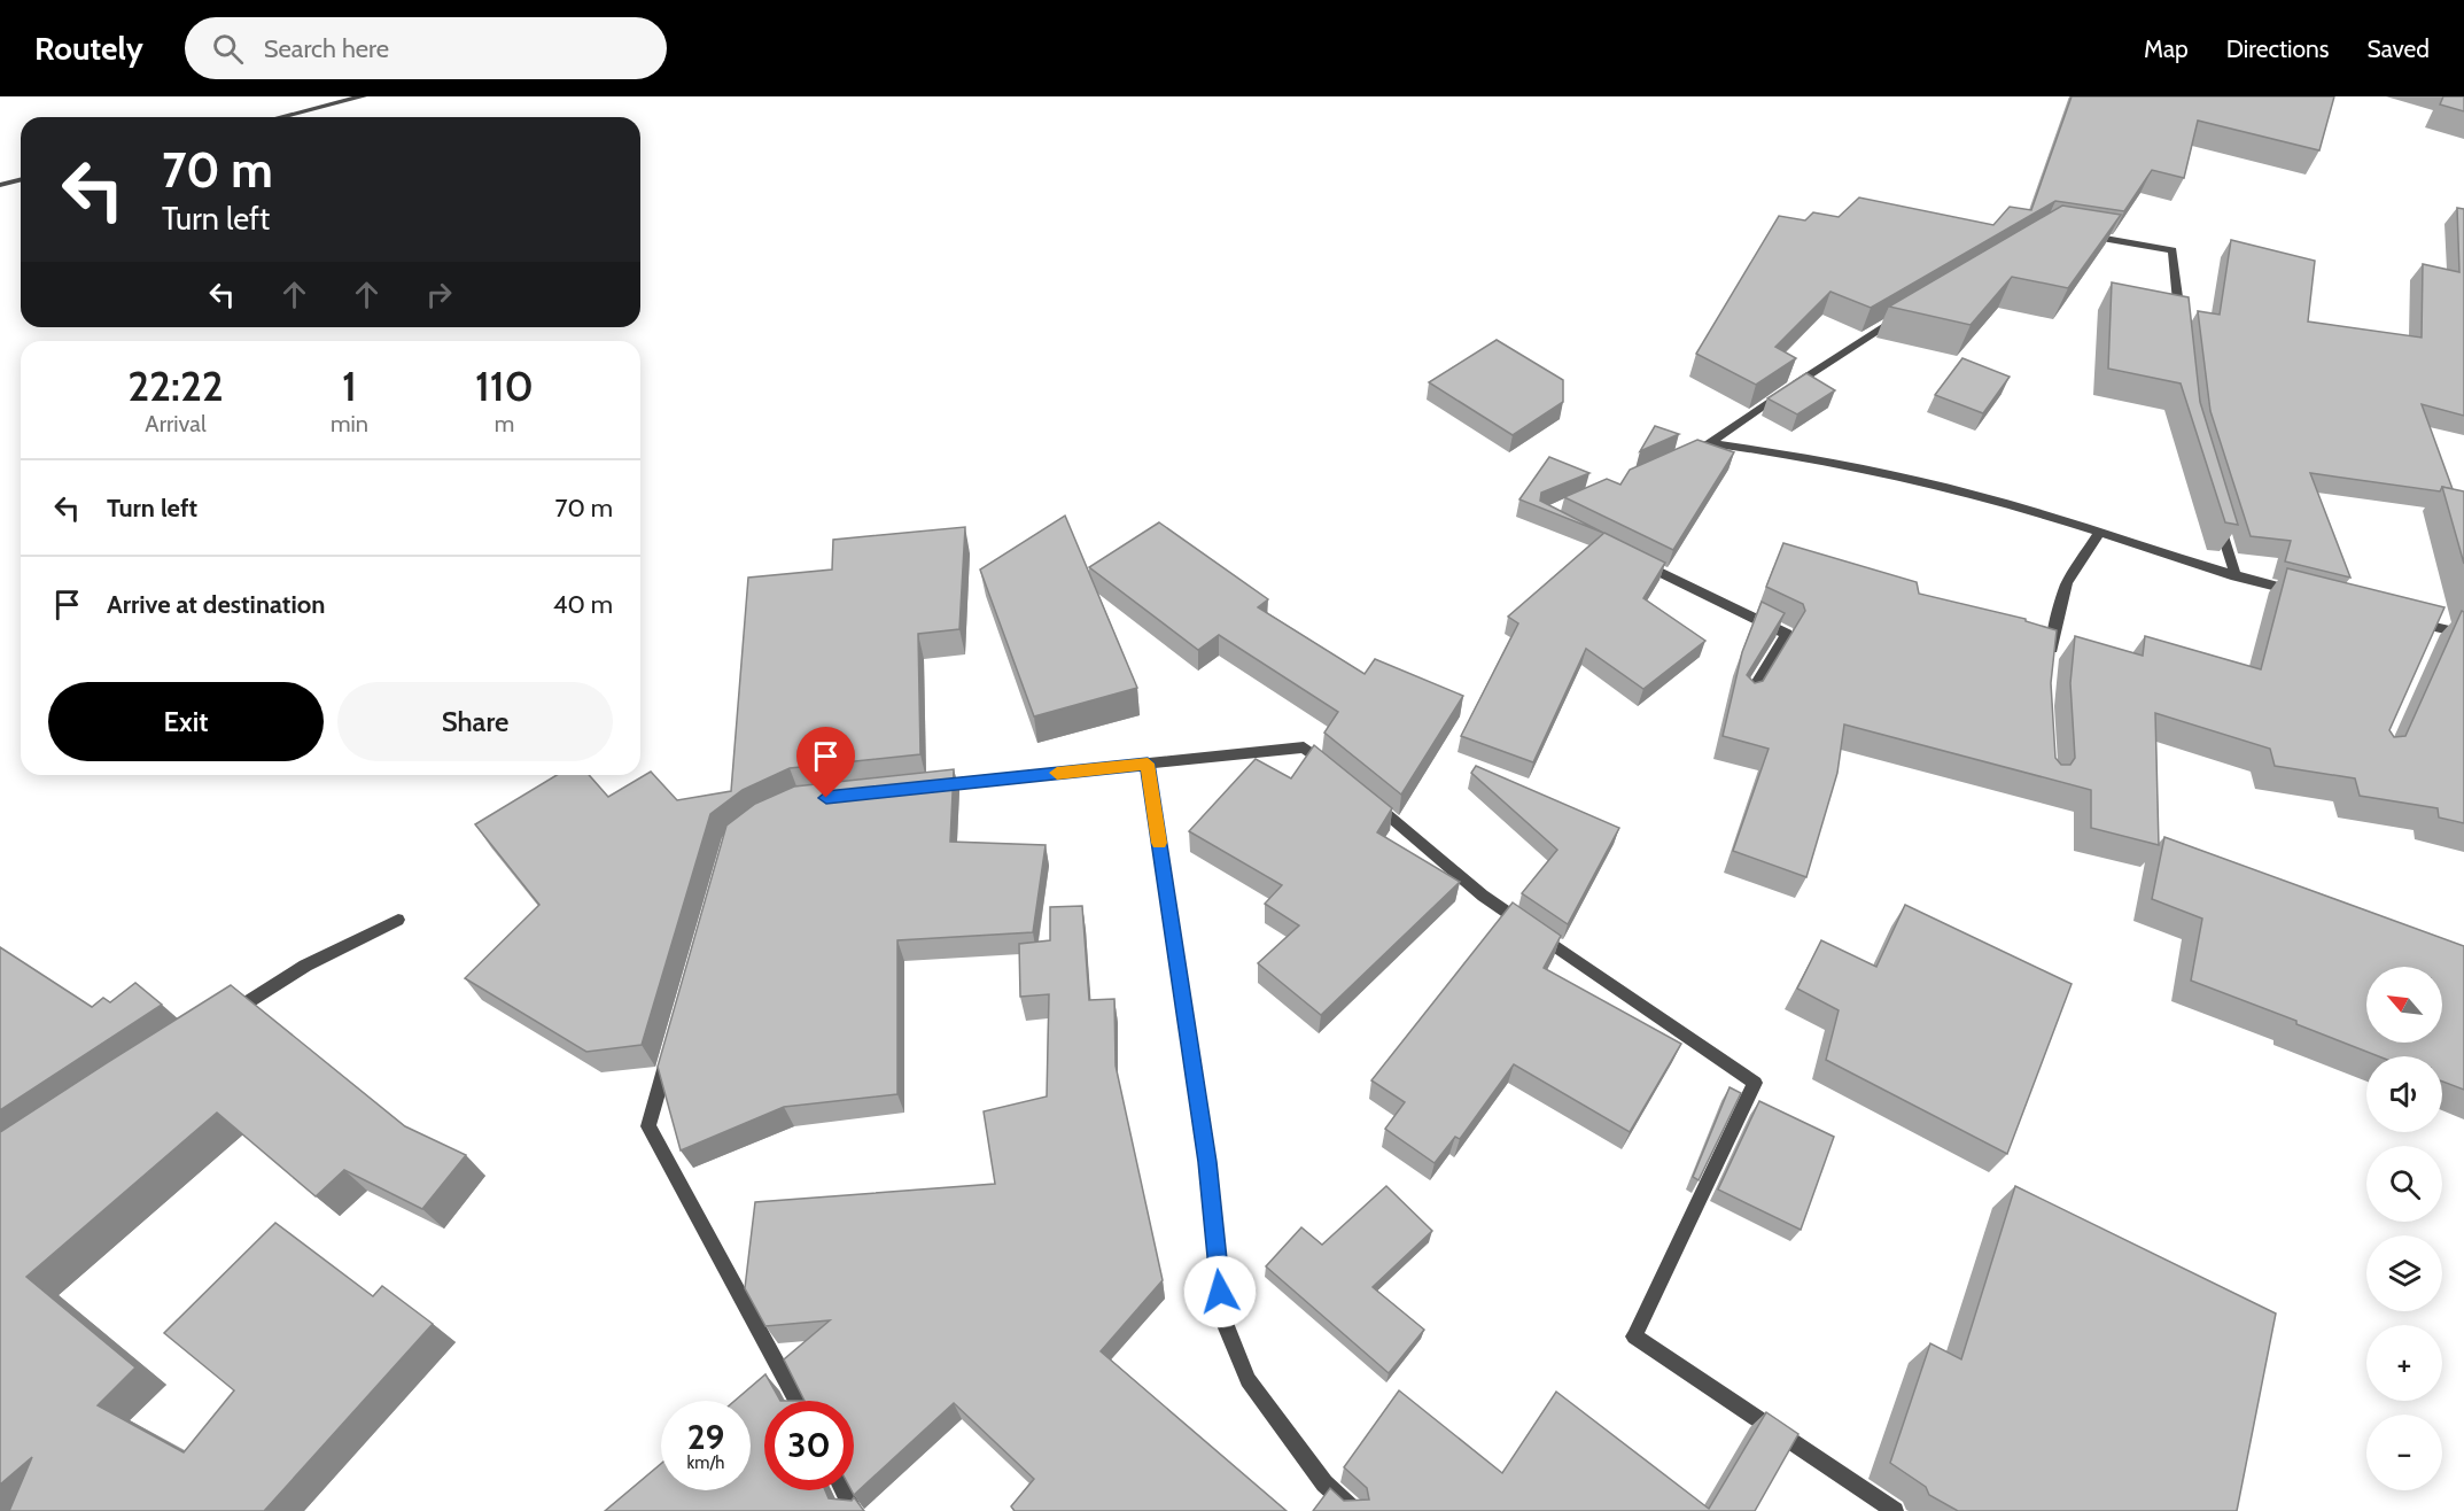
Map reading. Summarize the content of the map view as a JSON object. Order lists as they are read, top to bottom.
{
  "north": "top left",
  "page": {
    "header": "Routely",
    "search": "Search here",
    "nav": ["Map", "Directions", "Saved"],
    "turn": ["70 m", "Turn left"],
    "eta": [
      "22:22",
      "Arrival",
      "1",
      "min",
      "110",
      "m"
    ],
    "list": [
      {
        "name": "Turn left",
        "value": "70 m"
      },
      {
        "name": "Arrive at destination",
        "value": "40 m"
      }
    ],
    "buttons": ["Exit", "Share"],
    "map_buttons": ["+", "−"],
    "speed": "29 km/h",
    "limit": "30"
  }
}
